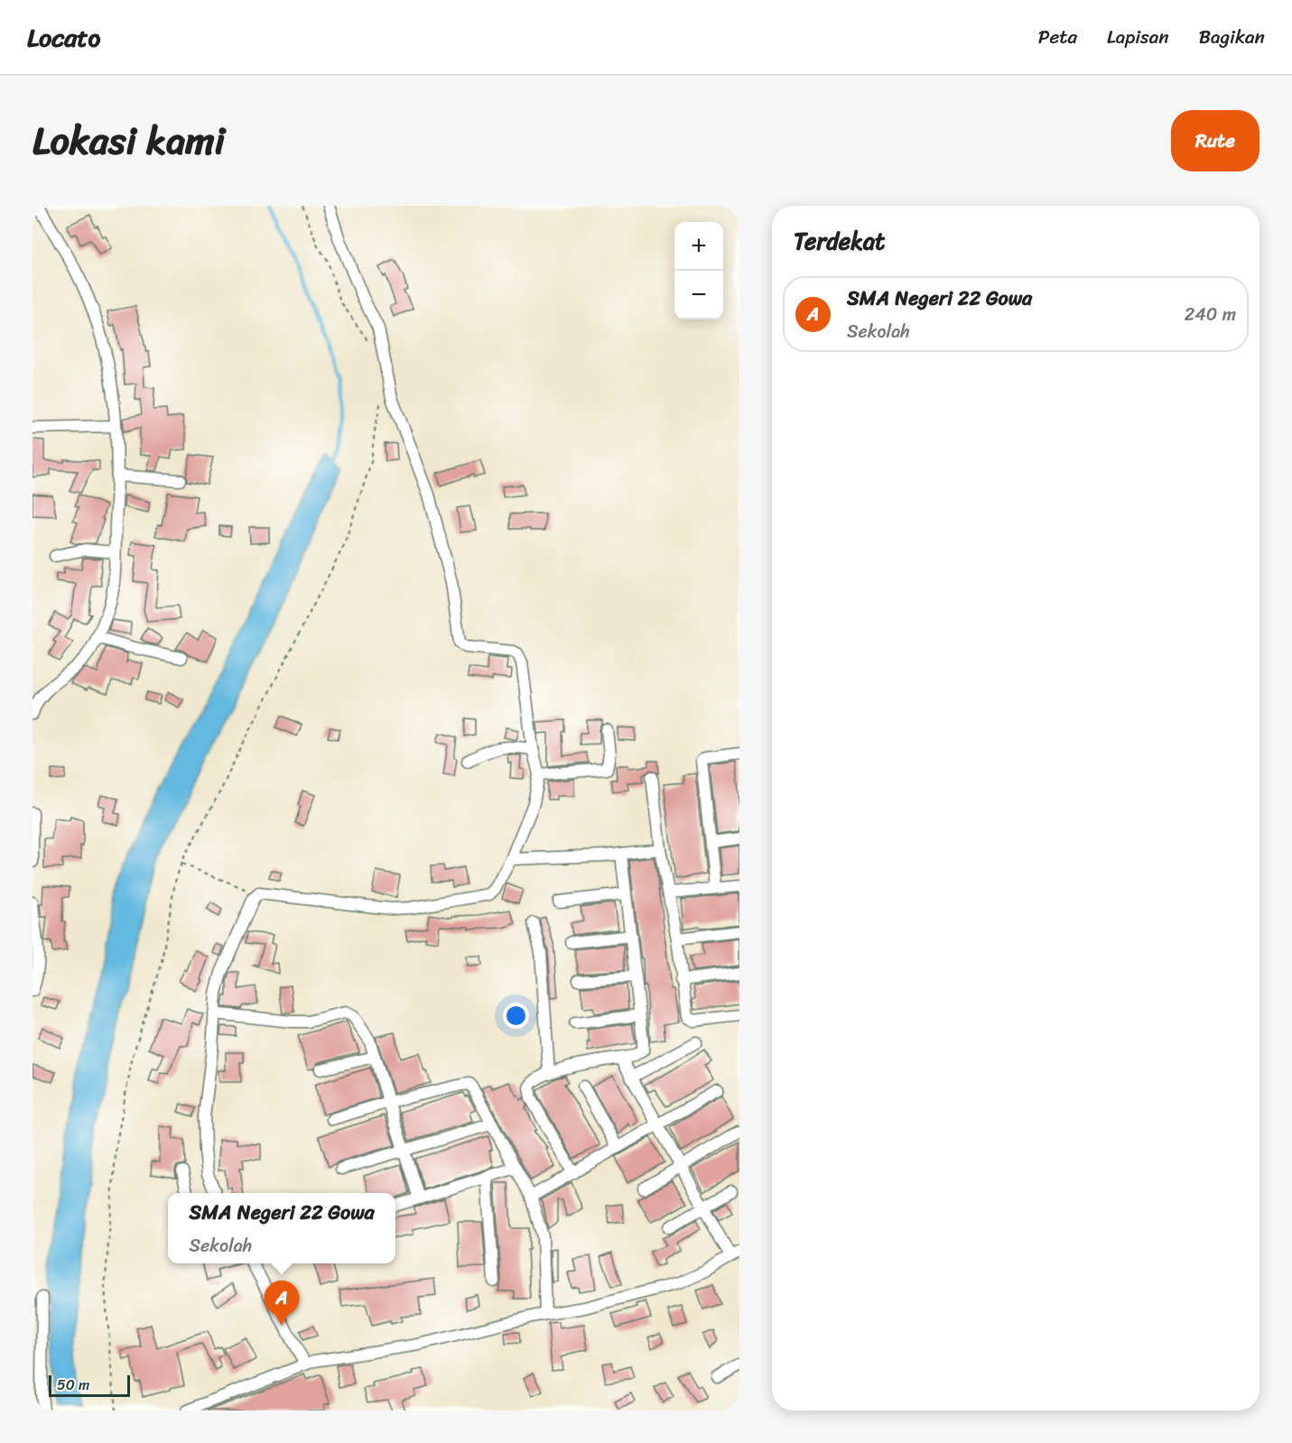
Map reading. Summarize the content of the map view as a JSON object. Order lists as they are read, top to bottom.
{
  "scale_bar": "50 m",
  "page": {
    "header": "Locato",
    "nav": ["Peta", "Lapisan", "Bagikan"],
    "title": "Lokasi kami",
    "buttons": "Rute",
    "heading": "Terdekat",
    "map_buttons": ["+", "−"],
    "list": [
      {
        "mark": "A",
        "name": "SMA Negeri 22 Gowa",
        "note": "Sekolah",
        "value": "240 m"
      }
    ],
    "popup": ["SMA Negeri 22 Gowa", "Sekolah"],
    "pins": "A",
    "scale": "50 m"
  }
}
